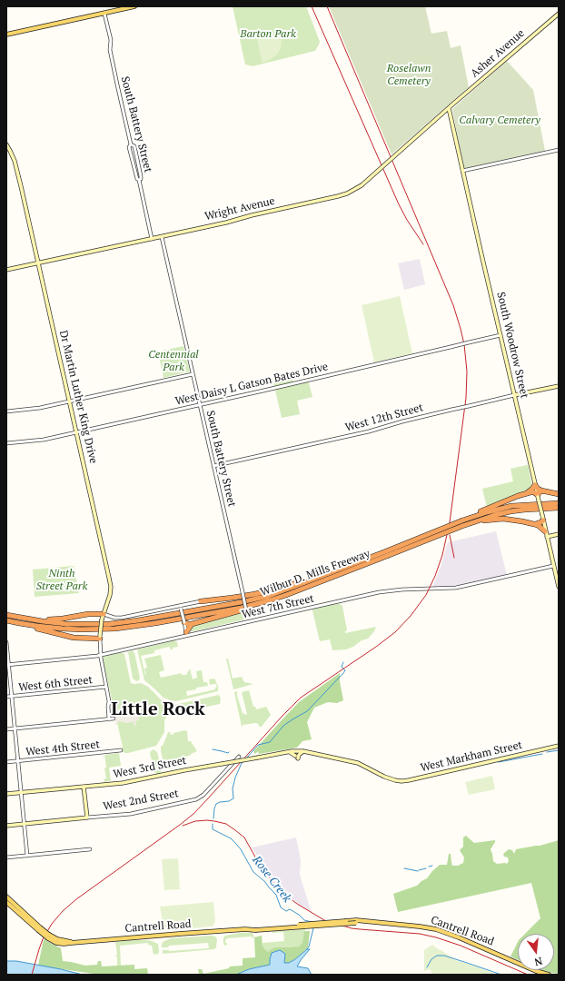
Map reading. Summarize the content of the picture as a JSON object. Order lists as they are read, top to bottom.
{
  "streets": {
    "highway": ["Wilbur D. Mills Freeway"],
    "main road": [
      "Asher Avenue",
      "Wright Avenue",
      "South Woodrow Street",
      "Dr Martin Luther King Drive",
      "West 12th Street",
      "West Markham Street",
      "West 3rd Street",
      "West 2nd Street",
      "Cantrell Road"
    ],
    "street": [
      "South Battery Street",
      "West Daisy L Gatson Bates Drive",
      "West 7th Street",
      "West 6th Street",
      "West 4th Street"
    ]
  },
  "crossings": [
    ["Asher Avenue", "Wright Avenue"],
    ["Asher Avenue", "South Woodrow Street"],
    ["South Battery Street", "Wright Avenue"],
    ["South Battery Street", "West Daisy L Gatson Bates Drive"],
    ["South Battery Street", "West 12th Street"],
    ["South Battery Street", "West 7th Street"],
    ["Wright Avenue", "South Woodrow Street"],
    ["Wright Avenue", "Dr Martin Luther King Drive"],
    ["South Woodrow Street", "West Daisy L Gatson Bates Drive"],
    ["South Woodrow Street", "West 12th Street"],
    ["South Woodrow Street", "West 7th Street"],
    ["West Daisy L Gatson Bates Drive", "Dr Martin Luther King Drive"],
    ["Dr Martin Luther King Drive", "West 7th Street"],
    ["Dr Martin Luther King Drive", "West 6th Street"],
    ["West Markham Street", "West 3rd Street"]
  ],
  "districts": ["Little Rock"],
  "water": ["Rose Creek"],
  "parks": [
    "Barton Park",
    "Roselawn Cemetery",
    "Calvary Cemetery",
    "Centennial Park",
    "Ninth Street Park"
  ],
  "north": "bottom"
}
